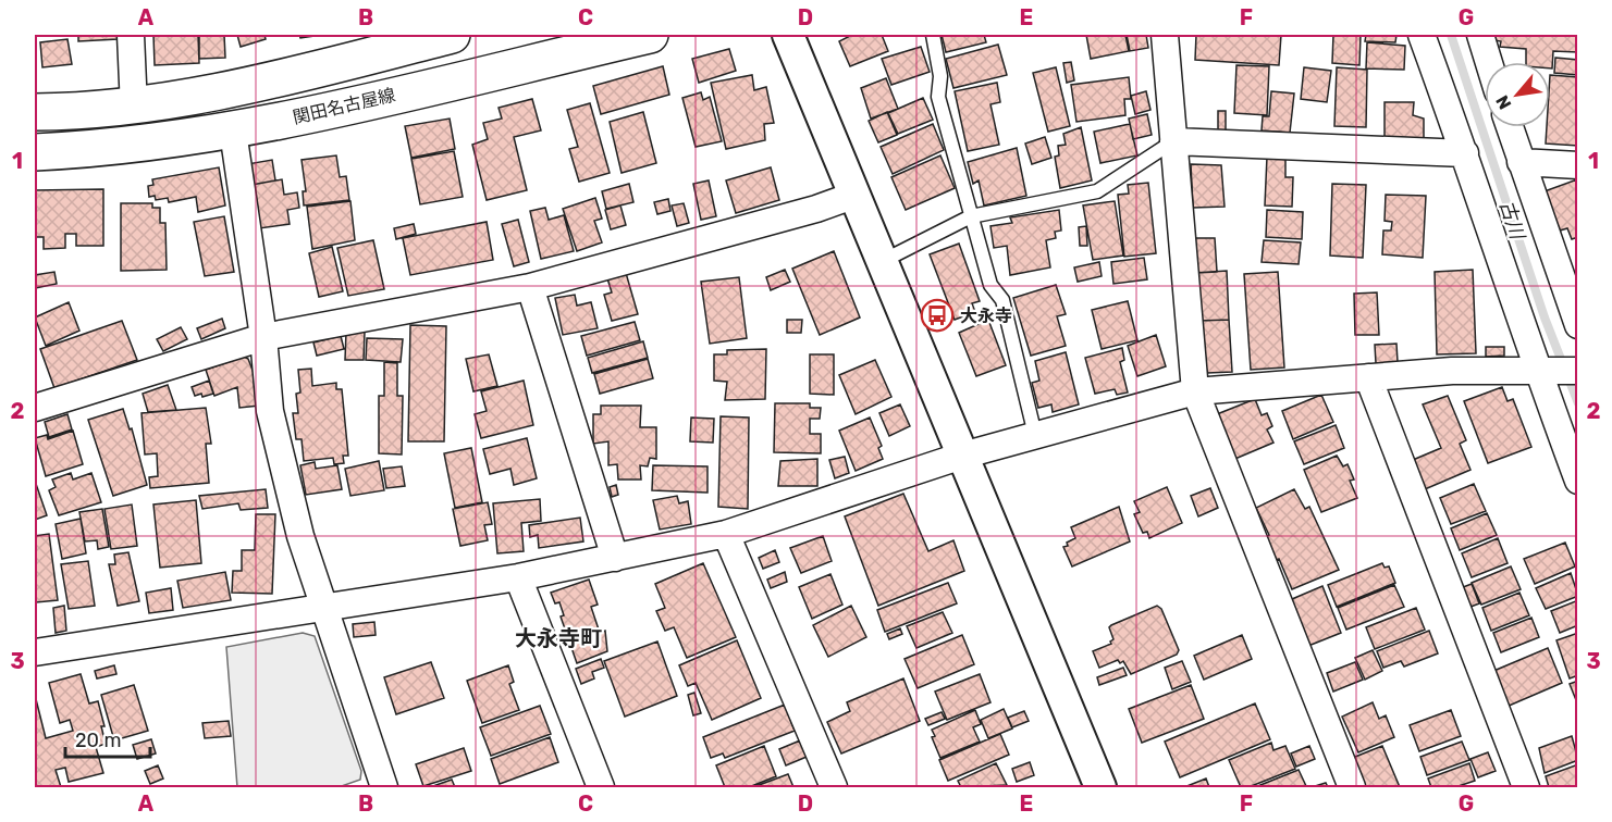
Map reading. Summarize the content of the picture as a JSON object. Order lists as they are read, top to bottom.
{
  "streets": {
    "main road": ["関田名古屋線"]
  },
  "districts": ["大永寺町"],
  "water": ["古川"],
  "places": {
    "bus stop": ["大永寺"]
  },
  "scale_bar": "20 m",
  "north": "bottom left",
  "grid": {
    "columns": [
      "A",
      "B",
      "C",
      "D",
      "E",
      "F",
      "G"
    ],
    "rows": ["1", "2", "3"]
  }
}
